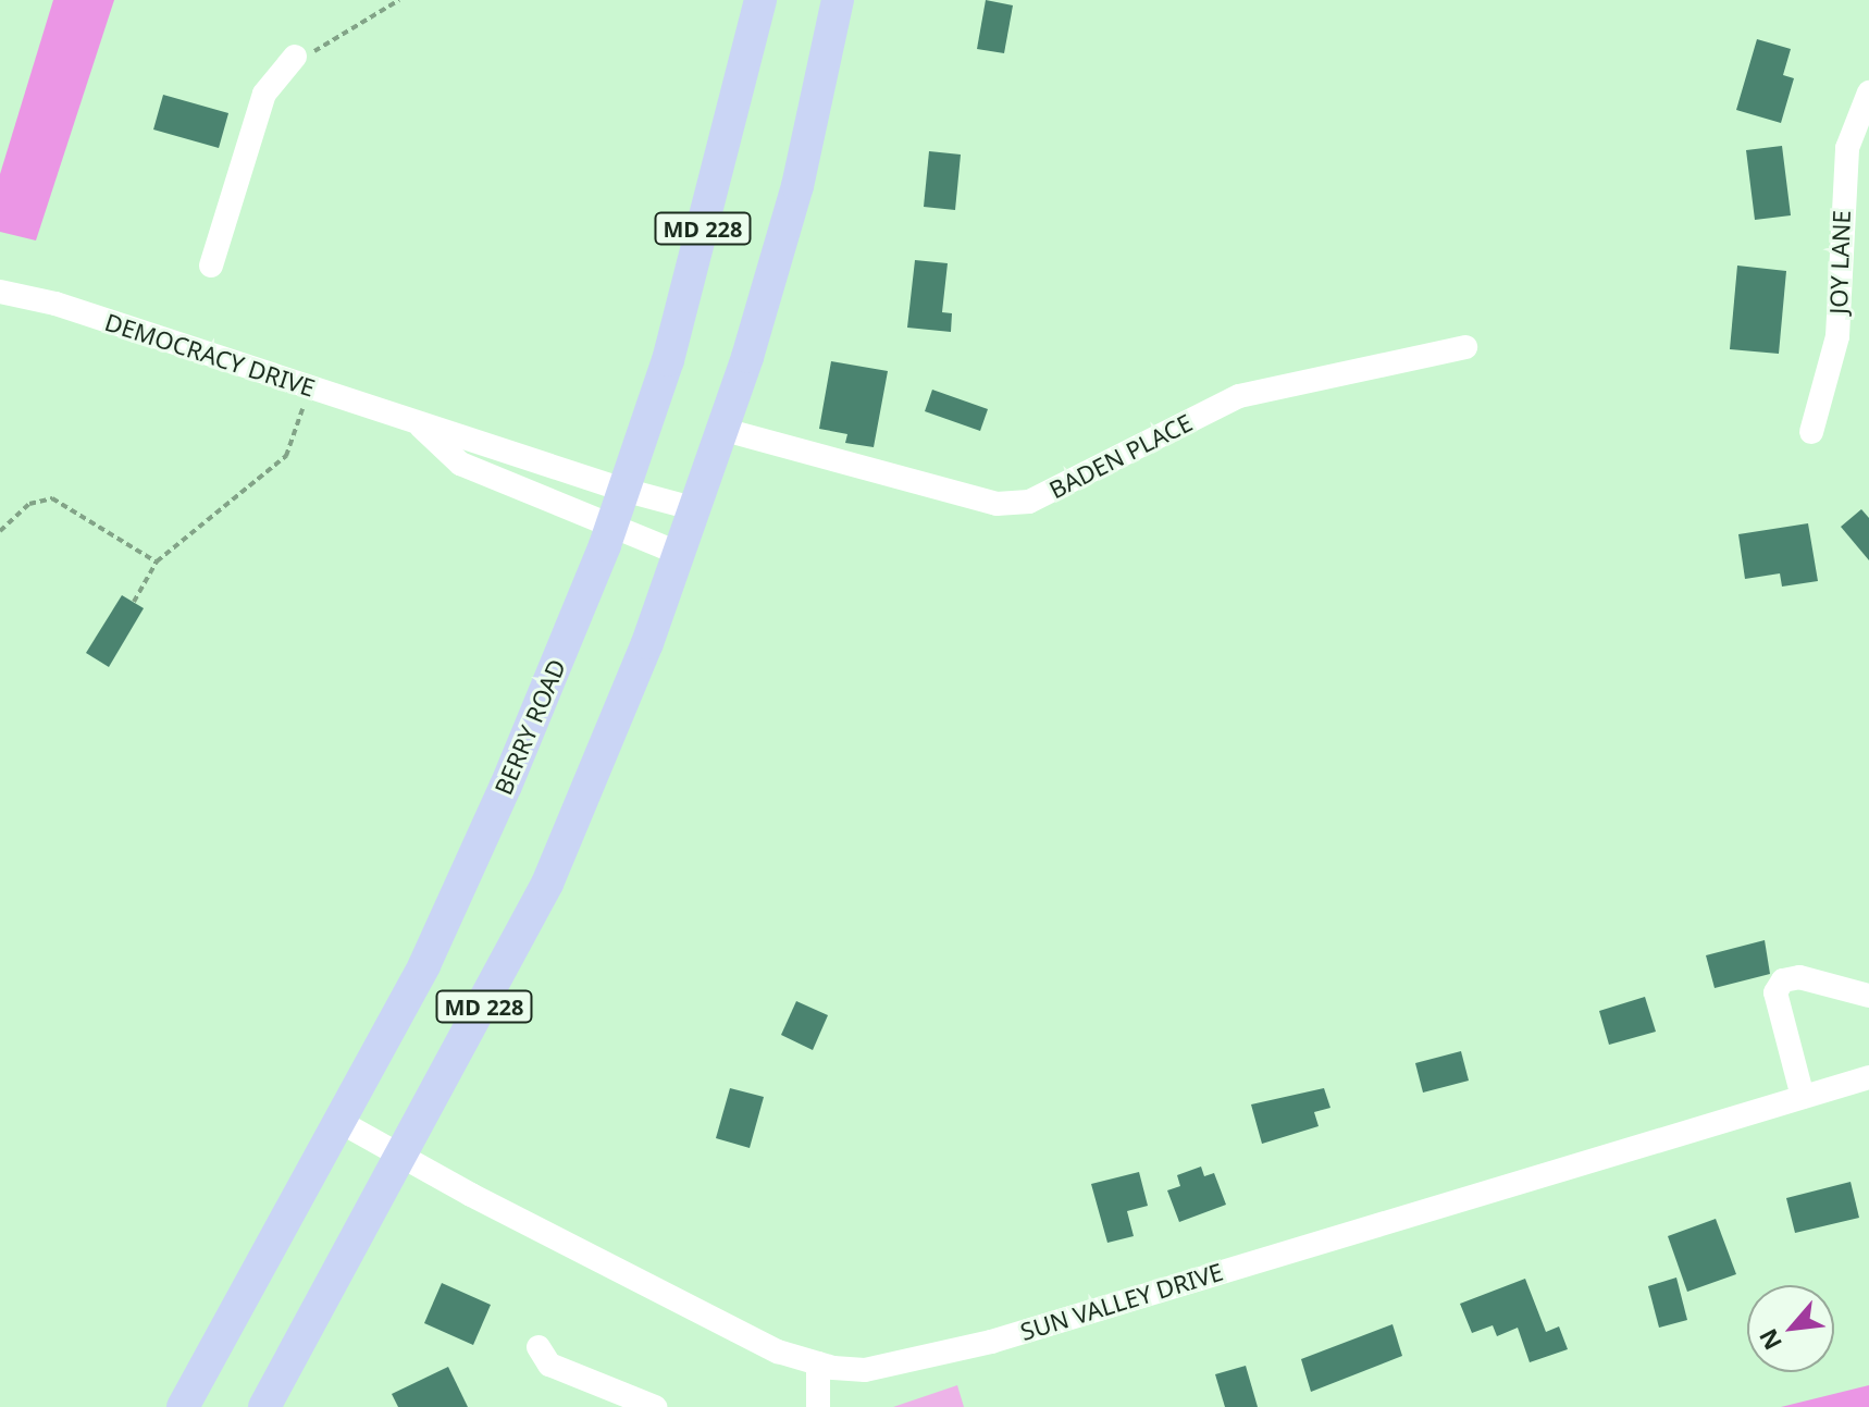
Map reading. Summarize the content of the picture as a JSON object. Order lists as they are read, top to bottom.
{
  "streets": {
    "highway": ["MD 228", "BERRY ROAD"],
    "street": [
      "JOY LANE",
      "DEMOCRACY DRIVE",
      "BADEN PLACE",
      "SUN VALLEY DRIVE"
    ]
  },
  "crossings": [
    ["MD 228", "DEMOCRACY DRIVE"],
    ["MD 228", "BADEN PLACE"],
    ["MD 228", "SUN VALLEY DRIVE"],
    ["DEMOCRACY DRIVE", "BERRY ROAD"],
    ["BERRY ROAD", "SUN VALLEY DRIVE"]
  ],
  "north": "bottom left"
}
